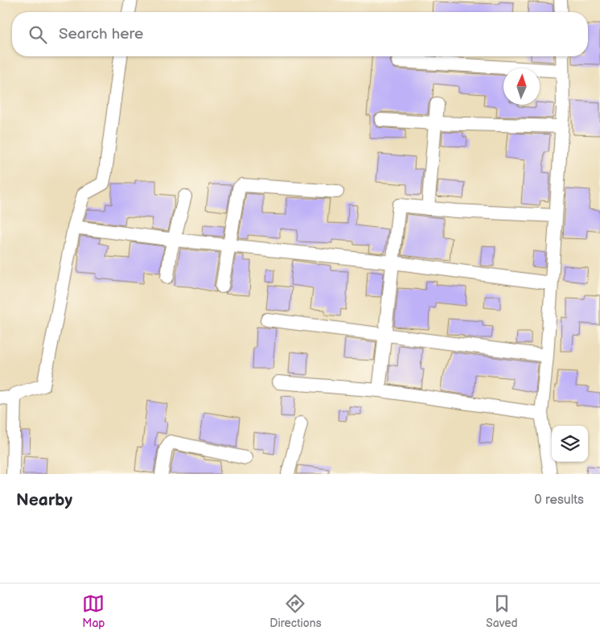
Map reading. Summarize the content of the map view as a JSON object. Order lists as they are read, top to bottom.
{
  "north": "top",
  "page": {
    "search": "Search here",
    "heading": ["Nearby", "0 results"],
    "nav": ["Map", "Directions", "Saved"]
  }
}
